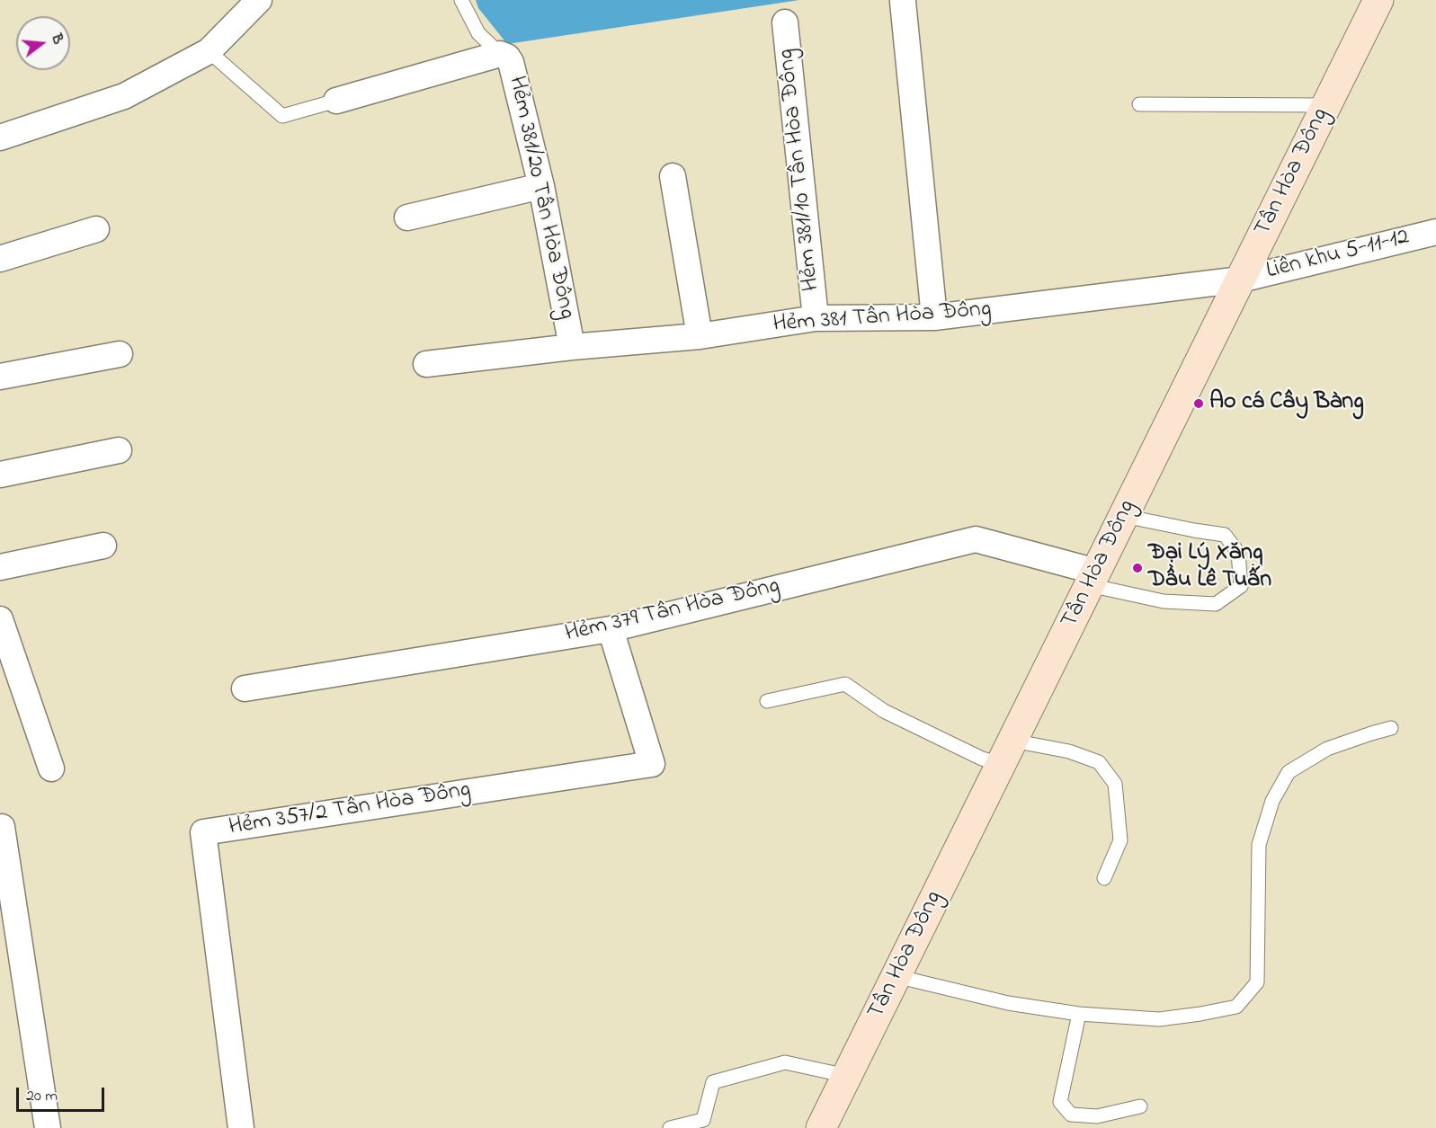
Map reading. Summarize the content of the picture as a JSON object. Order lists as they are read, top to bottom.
{
  "streets": {
    "street": [
      "Hẻm 381/10 Tân Hòa Đông",
      "Tân Hòa Đông",
      "Hẻm 381/20 Tân Hòa Đông",
      "Liên khu 5-11-12",
      "Hẻm 381 Tân Hòa Đông",
      "Hẻm 379 Tân Hòa Đông",
      "Hẻm 357/2 Tân Hòa Đông"
    ]
  },
  "crossings": [
    ["Hẻm 381/10 Tân Hòa Đông", "Hẻm 381 Tân Hòa Đông"],
    ["Tân Hòa Đông", "Liên khu 5-11-12"],
    ["Tân Hòa Đông", "Hẻm 381 Tân Hòa Đông"],
    ["Tân Hòa Đông", "Hẻm 379 Tân Hòa Đông"],
    ["Hẻm 381/20 Tân Hòa Đông", "Hẻm 381 Tân Hòa Đông"],
    ["Liên khu 5-11-12", "Hẻm 381 Tân Hòa Đông"],
    ["Hẻm 379 Tân Hòa Đông", "Hẻm 357/2 Tân Hòa Đông"]
  ],
  "places": ["Ao cá Cây Bàng", "Đại Lý Xăng Dầu Lê Tuấn"],
  "scale_bar": "20 m",
  "north": "right"
}
